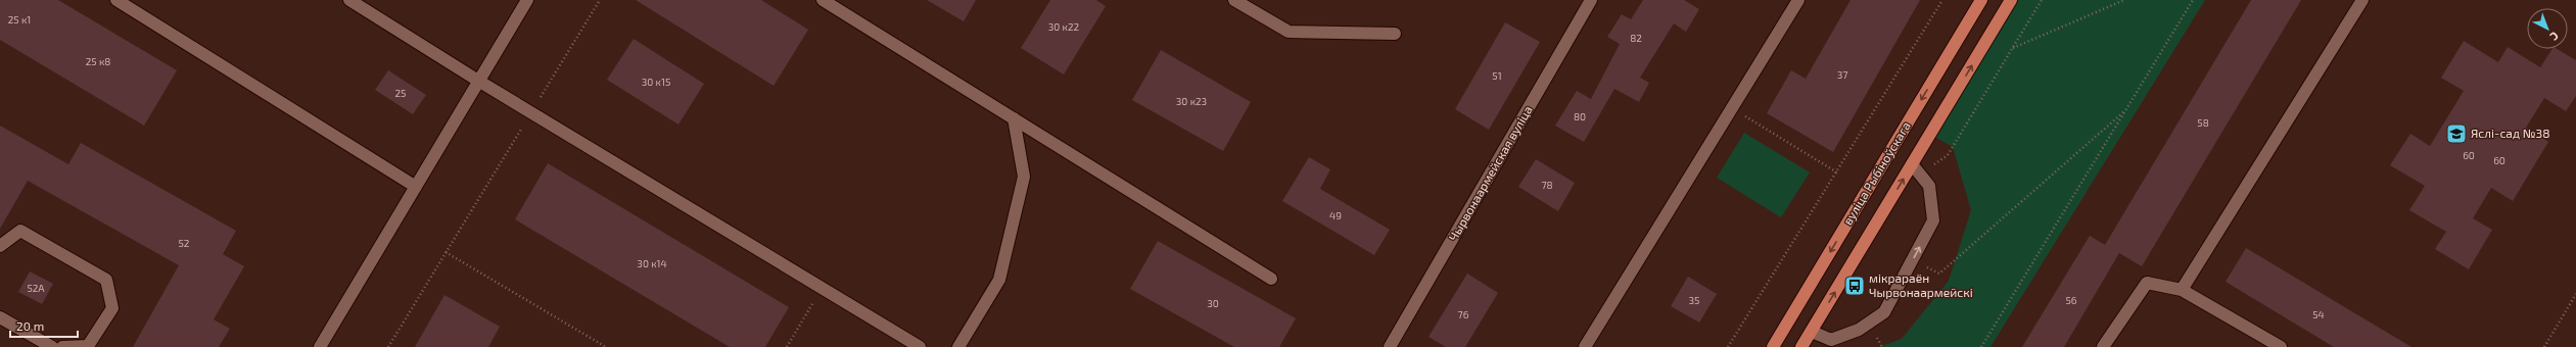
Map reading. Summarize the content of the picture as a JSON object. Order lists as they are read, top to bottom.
{
  "streets": {
    "main road": ["вуліца Рыбіноўскага"],
    "street": ["Чырвонаармейская вуліца"]
  },
  "places": {
    "school or university": ["Яслі-сад №38"],
    "bus stop": ["мікрараён Чырвонаармейскі"]
  },
  "house_numbers": [
    "25 к1",
    "30 к22",
    "82",
    "25 к8",
    "37",
    "51",
    "30 к15",
    "25",
    "30 к23",
    "80",
    "58",
    "60",
    "60",
    "78",
    "49",
    "52",
    "30 к14",
    "52А",
    "35",
    "56",
    "30",
    "76",
    "54"
  ],
  "scale_bar": "20 m",
  "north": "bottom right"
}
